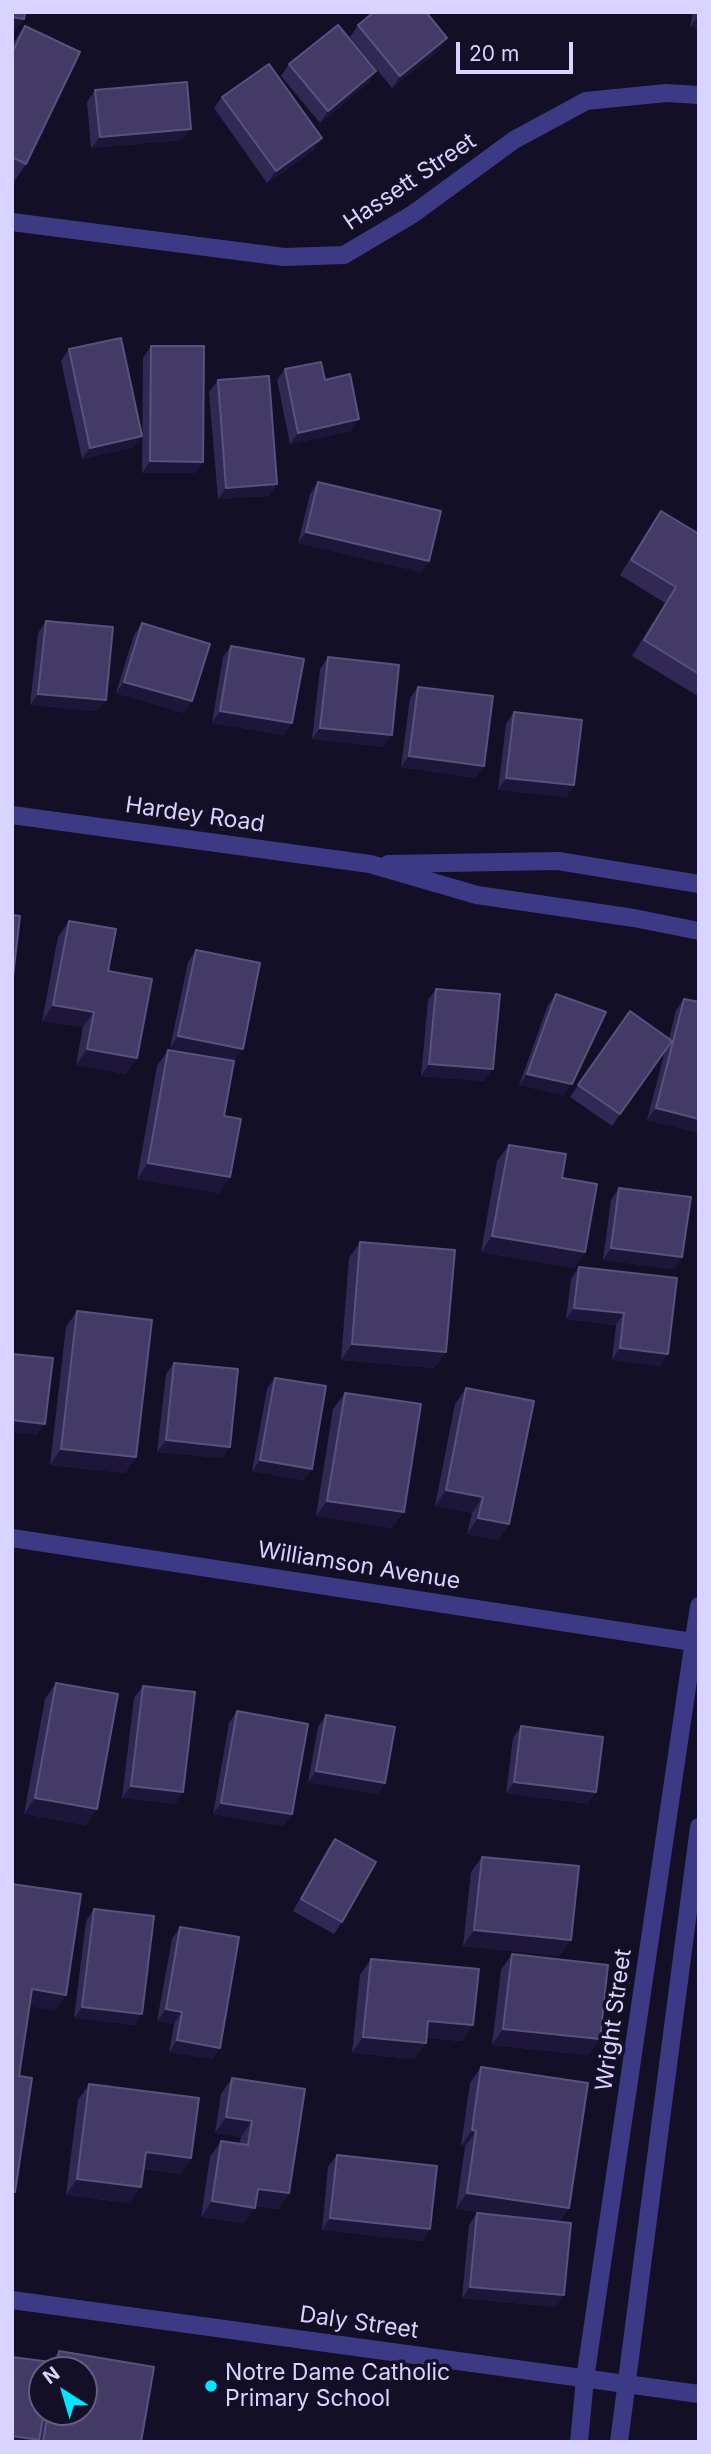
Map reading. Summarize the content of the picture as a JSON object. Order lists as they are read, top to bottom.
{
  "streets": {
    "street": [
      "Hassett Street",
      "Hardey Road",
      "Williamson Avenue",
      "Wright Street",
      "Daly Street"
    ]
  },
  "crossings": [
    ["Williamson Avenue", "Wright Street"],
    ["Wright Street", "Daly Street"]
  ],
  "places": ["Notre Dame Catholic Primary School"],
  "scale_bar": "20 m",
  "north": "top left"
}
